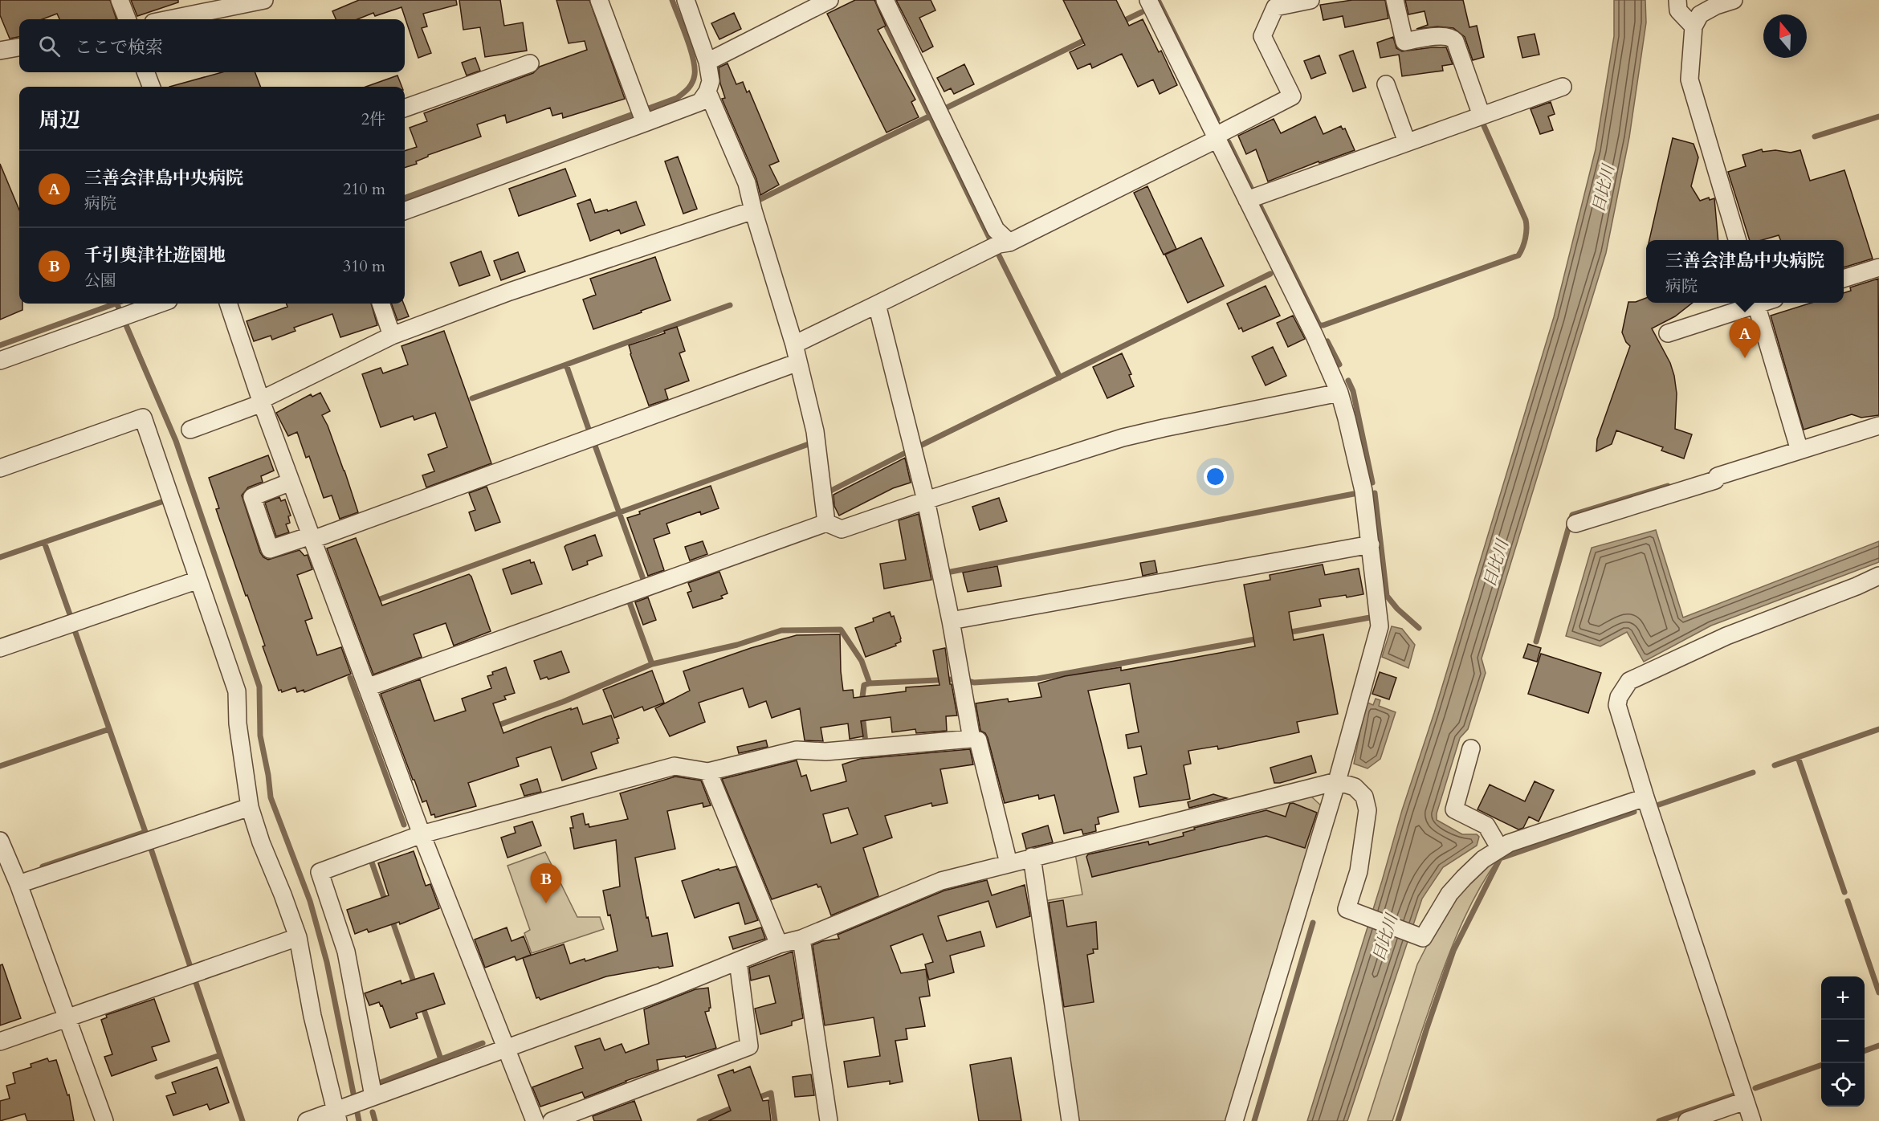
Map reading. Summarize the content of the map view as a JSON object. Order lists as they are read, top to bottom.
{
  "water": ["目比川"],
  "north": "top",
  "page": {
    "search": "ここで検索",
    "heading": ["周辺", "2件"],
    "list": [
      {
        "mark": "A",
        "name": "三善会津島中央病院",
        "note": "病院",
        "value": "210 m"
      },
      {
        "mark": "B",
        "name": "千引奥津社遊園地",
        "note": "公園",
        "value": "310 m"
      }
    ],
    "popup": ["三善会津島中央病院", "病院"],
    "pins": ["A", "B"],
    "map_buttons": ["+", "−"]
  }
}
